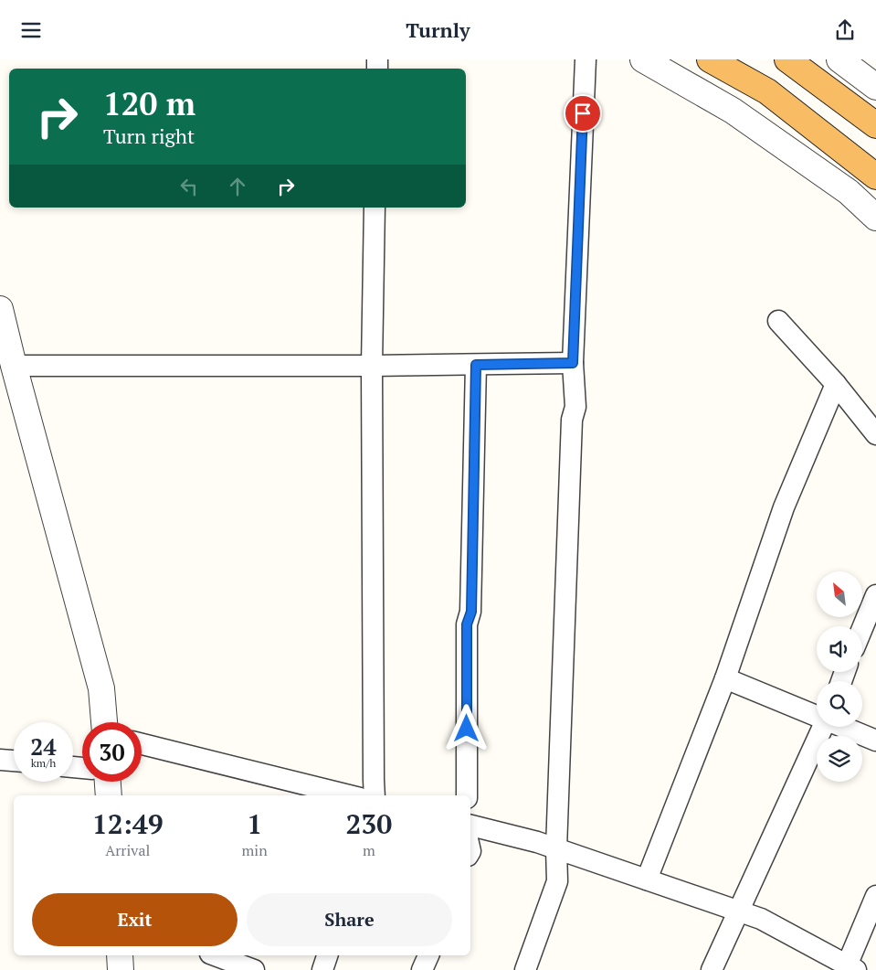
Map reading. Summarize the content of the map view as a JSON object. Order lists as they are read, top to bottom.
{
  "north": "top left",
  "page": {
    "header": "Turnly",
    "turn": ["120 m", "Turn right"],
    "speed": "24 km/h",
    "limit": "30",
    "eta": [
      "12:49",
      "Arrival",
      "1",
      "min",
      "230",
      "m"
    ],
    "buttons": ["Exit", "Share"]
  }
}
